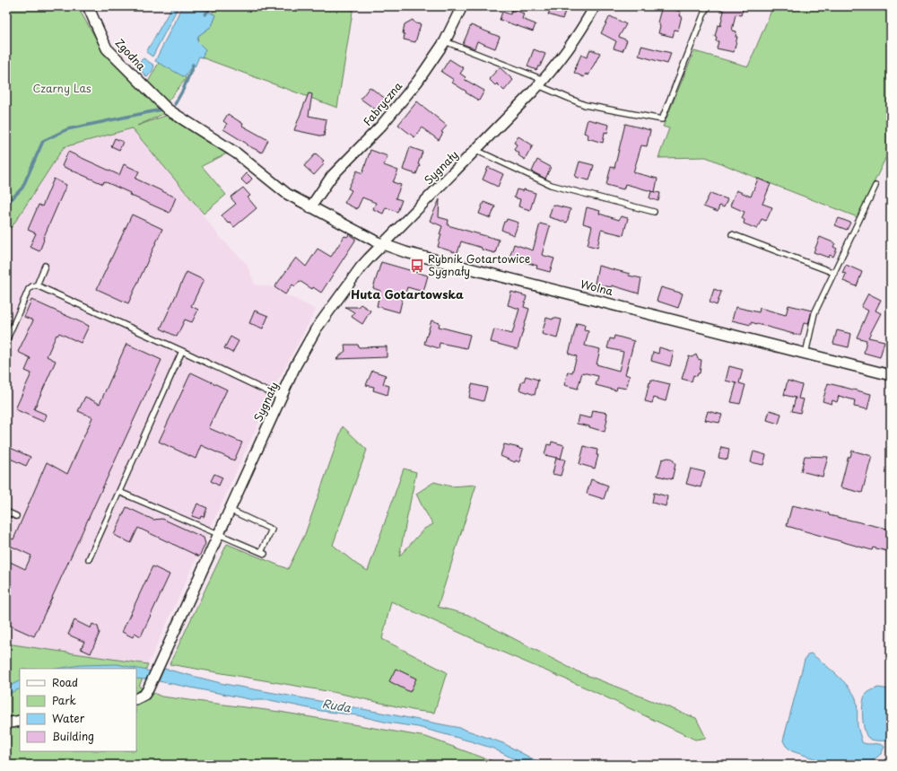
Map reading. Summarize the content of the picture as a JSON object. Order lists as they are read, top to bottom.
{
  "streets": {
    "street": [
      "Zgodna",
      "Fabryczna",
      "Sygnały",
      "Wolna"
    ]
  },
  "crossings": [
    ["Zgodna", "Fabryczna"],
    ["Sygnały", "Wolna"]
  ],
  "districts": ["Huta Gotartowska"],
  "water": ["Ruda"],
  "parks": ["Czarny Las"],
  "places": {
    "bus stop": ["Rybnik Gotartowice Sygnały"]
  },
  "legend": [
    "Road",
    "Park",
    "Water",
    "Building"
  ]
}
